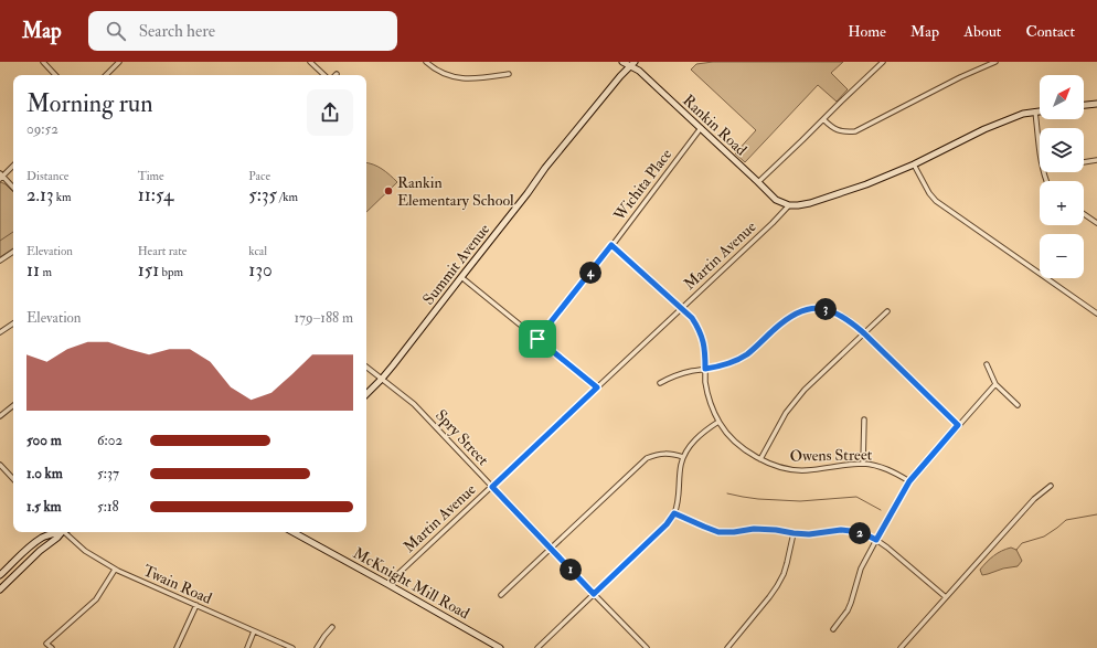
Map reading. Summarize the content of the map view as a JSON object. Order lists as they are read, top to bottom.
{
  "streets": {
    "street": [
      "Rankin Road",
      "Wichita Place",
      "Martin Avenue",
      "Summit Avenue",
      "Spry Street",
      "Owens Street",
      "McKnight Mill Road",
      "Twain Road"
    ]
  },
  "crossings": [
    ["Rankin Road", "Wichita Place"],
    ["Rankin Road", "Martin Avenue"],
    ["Rankin Road", "Summit Avenue"],
    ["Wichita Place", "Owens Street"],
    ["Martin Avenue", "Spry Street"],
    ["Martin Avenue", "Owens Street"],
    ["Martin Avenue", "McKnight Mill Road"],
    ["Summit Avenue", "Spry Street"]
  ],
  "places": ["Rankin Elementary School"],
  "north": "top right",
  "page": {
    "header": "Map",
    "search": "Search here",
    "nav": [
      "Home",
      "Map",
      "About",
      "Contact"
    ],
    "map_buttons": ["+", "−"],
    "heading": ["Morning run", "09:52"],
    "stats": [
      ["Distance", "2.13 km"],
      ["Time", "11:54"],
      ["Pace", "5:35 /km"],
      ["Elevation", "11 m"],
      ["Heart rate", "151 bpm"],
      ["kcal", "130"]
    ],
    "pins": [
      "4",
      "3",
      "2",
      "1"
    ],
    "chart": ["Elevation", "179–188 m"],
    "list": [
      {
        "name": "500 m",
        "note": "6:02"
      },
      {
        "name": "1.0 km",
        "note": "5:37"
      },
      {
        "name": "1.5 km",
        "note": "5:18"
      }
    ]
  }
}
